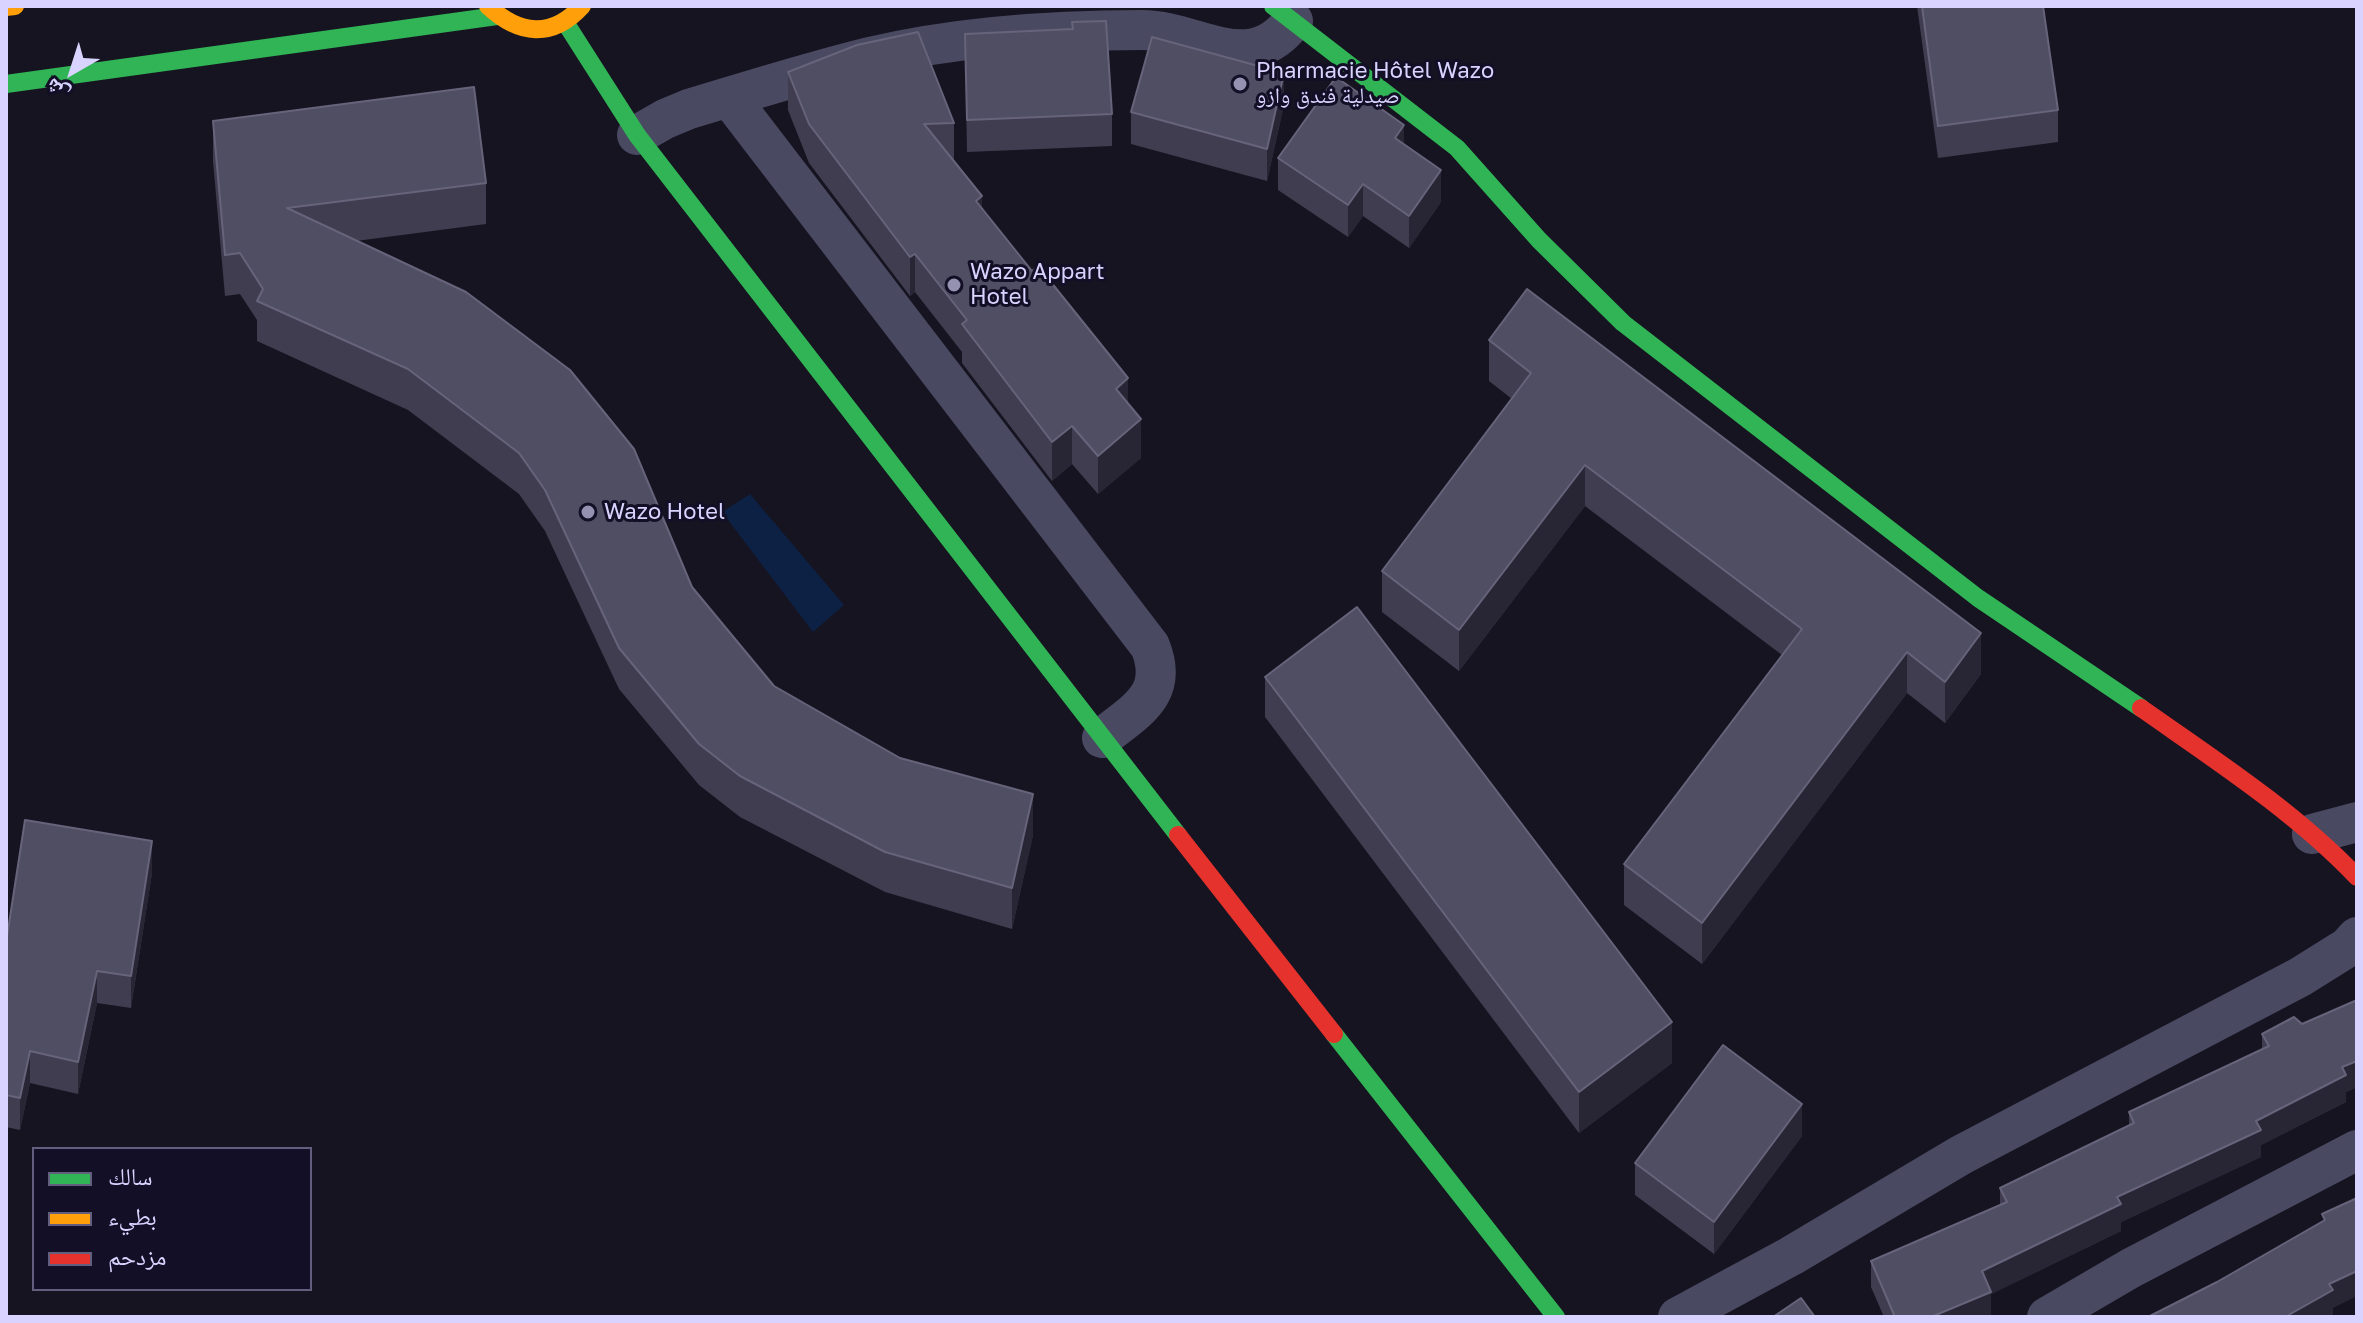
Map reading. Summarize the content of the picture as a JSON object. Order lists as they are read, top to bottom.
{
  "places": ["Pharmacie Hôtel Wazo صيدلية فندق وازو", "Wazo Appart Hotel", "Wazo Hotel"],
  "legend": ["سالك", "بطيء", "مزدحم"],
  "north": "bottom left"
}
